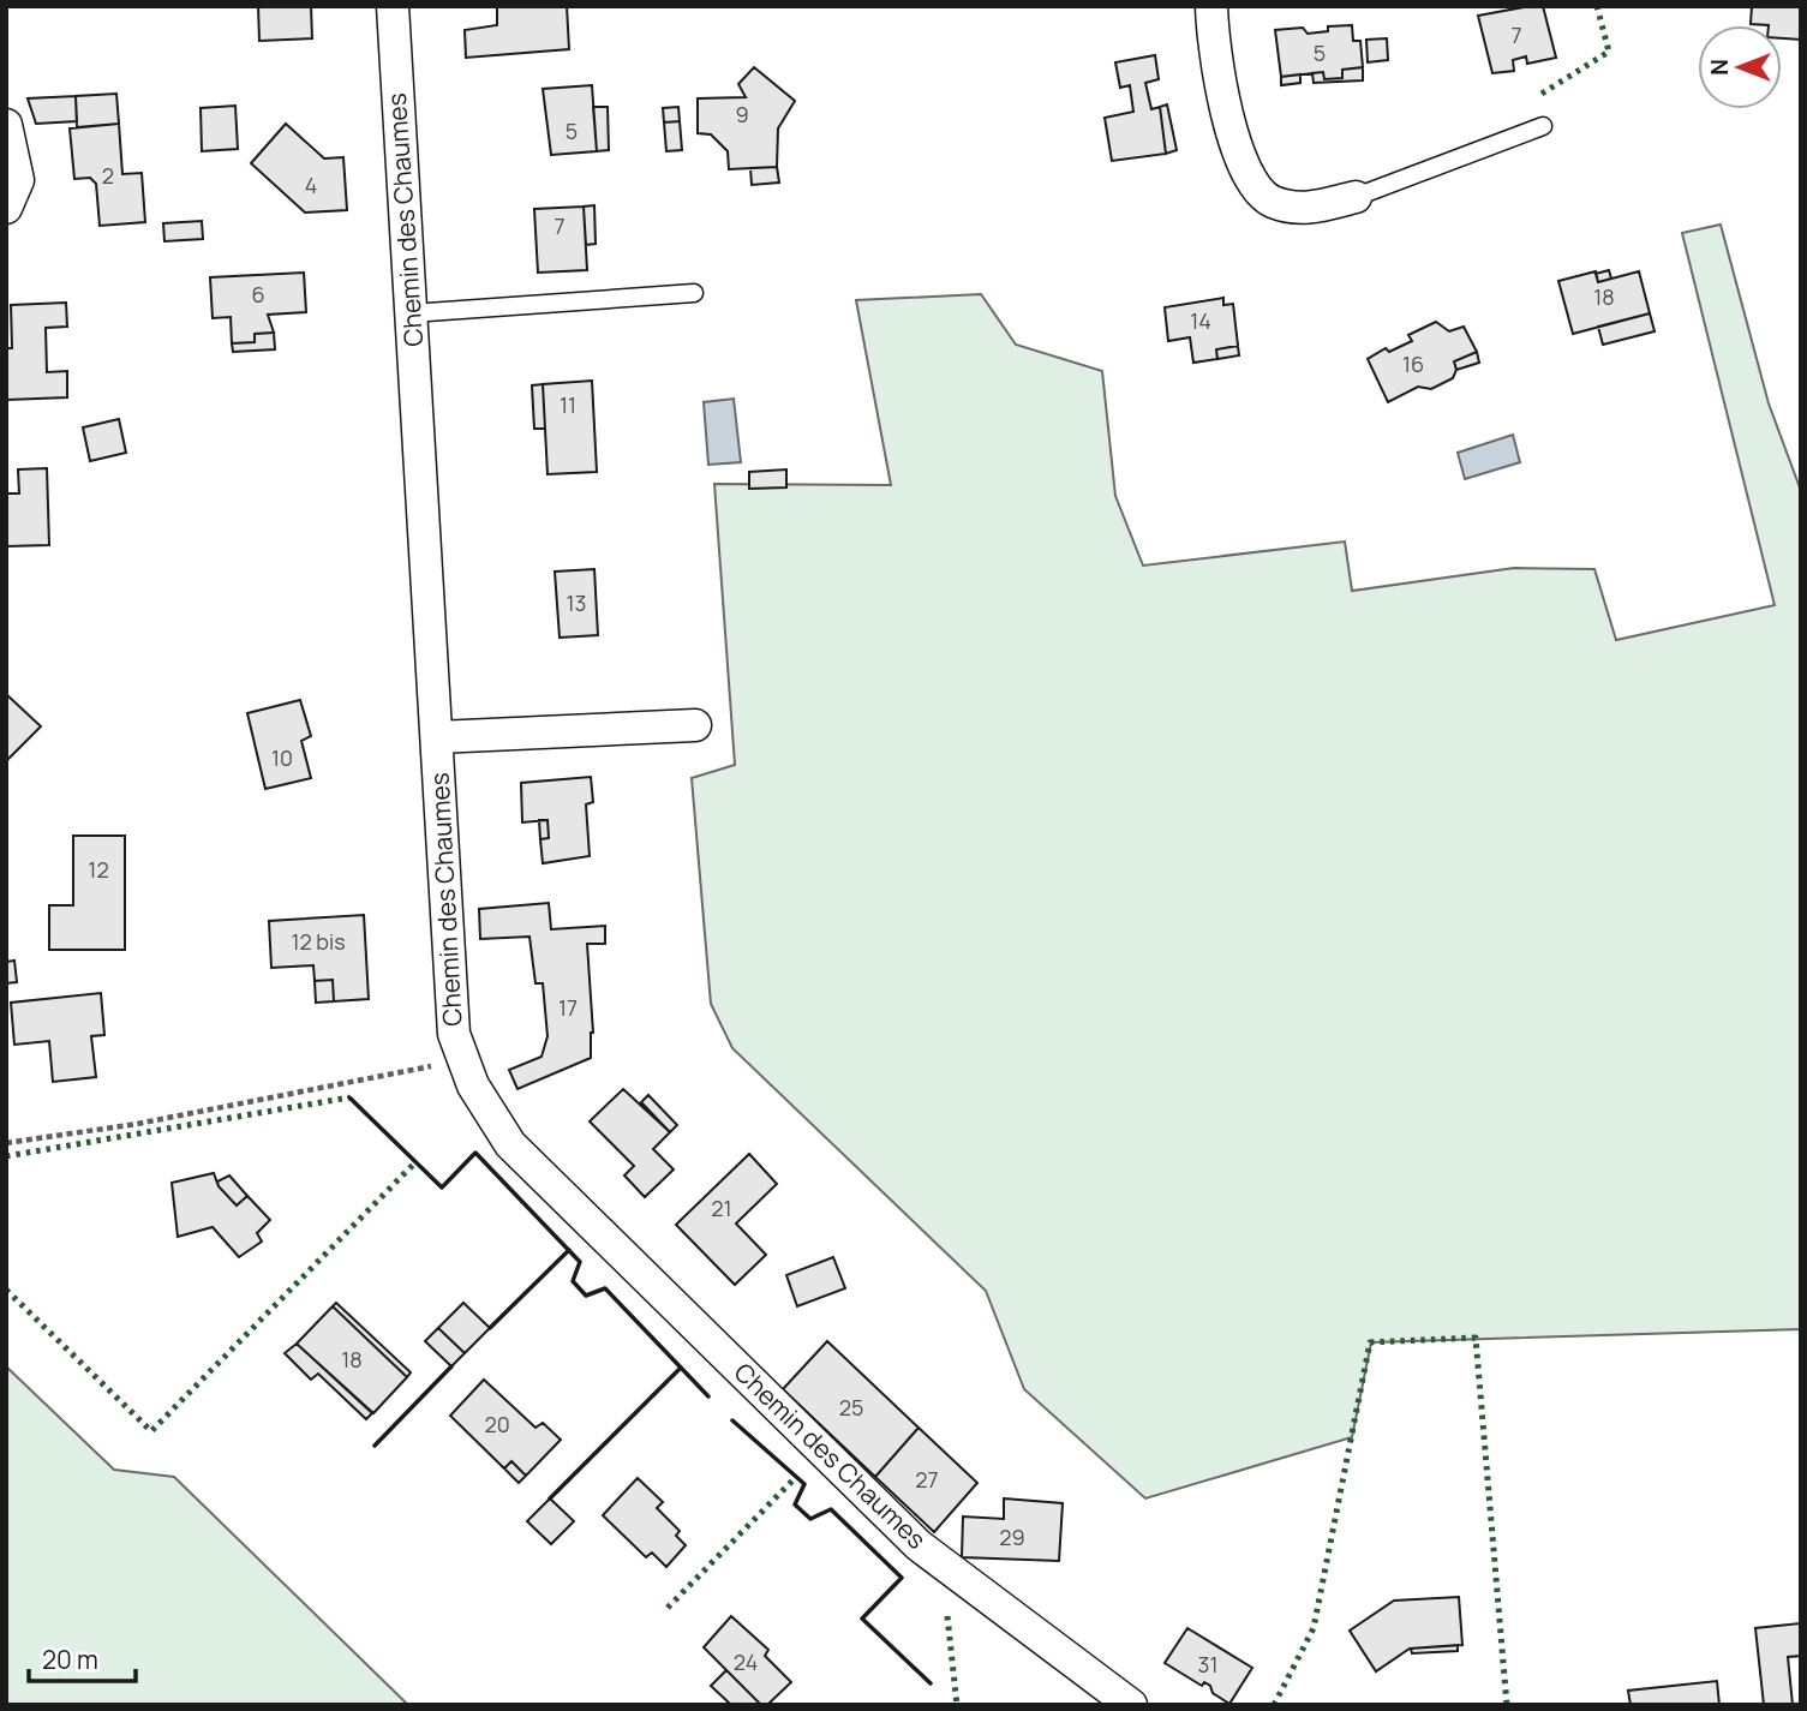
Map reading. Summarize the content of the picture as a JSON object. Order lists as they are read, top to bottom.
{
  "streets": {
    "street": ["Chemin des Chaumes"]
  },
  "house_numbers": [
    "7",
    "5",
    "9",
    "5",
    "2",
    "4",
    "7",
    "6",
    "18",
    "14",
    "16",
    "11",
    "13",
    "10",
    "12",
    "12 bis",
    "17",
    "21",
    "18",
    "25",
    "20",
    "27",
    "29",
    "24",
    "31"
  ],
  "scale_bar": "20 m",
  "north": "left"
}
